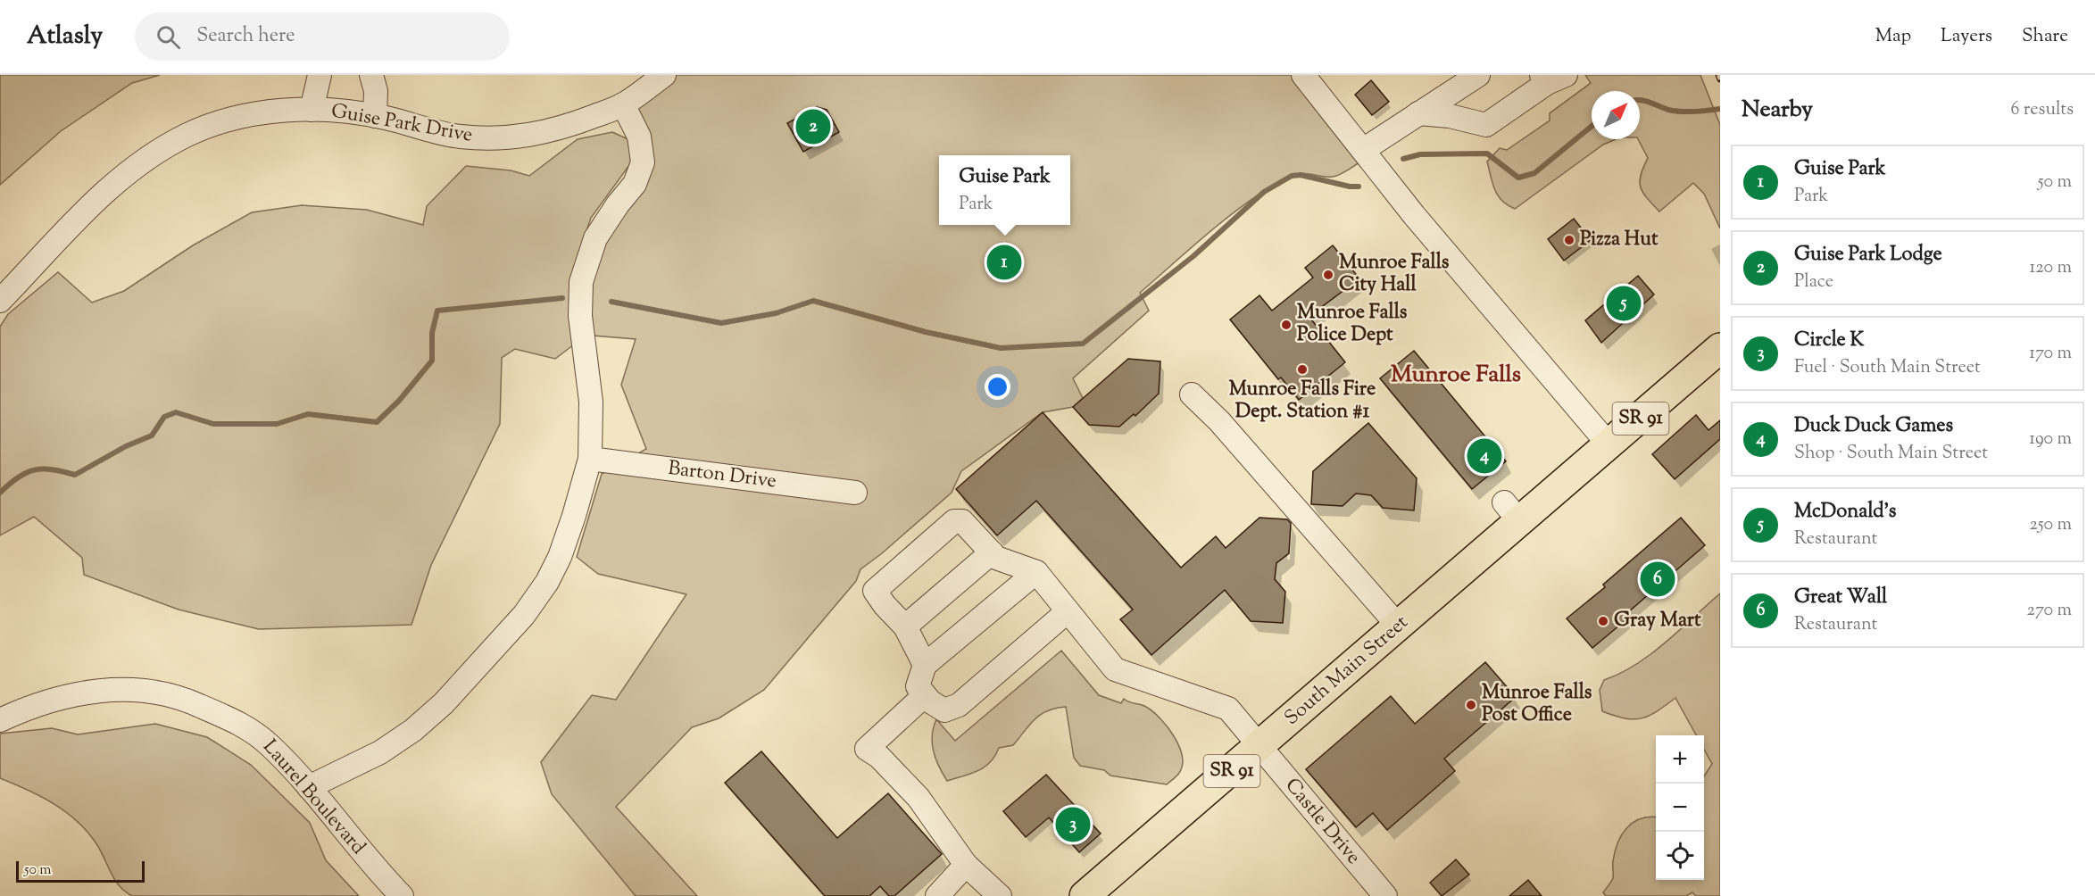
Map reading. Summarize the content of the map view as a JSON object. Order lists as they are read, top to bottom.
{
  "streets": {
    "main road": ["SR 91", "South Main Street"],
    "street": [
      "Guise Park Drive",
      "Barton Drive",
      "Laurel Boulevard",
      "Castle Drive"
    ]
  },
  "crossings": [
    ["SR 91", "South Main Street"],
    ["South Main Street", "Castle Drive"]
  ],
  "districts": ["Munroe Falls"],
  "places": [
    "Pizza Hut",
    "Munroe Falls City Hall",
    "Munroe Falls Police Dept",
    "Munroe Falls Fire Dept. Station #1",
    "Gray Mart",
    "Munroe Falls Post Office"
  ],
  "scale_bar": "50 m",
  "north": "top right",
  "page": {
    "header": "Atlasly",
    "search": "Search here",
    "nav": ["Map", "Layers", "Share"],
    "heading": ["Nearby", "6 results"],
    "pins": [
      "2",
      "1",
      "5",
      "4",
      "6",
      "3"
    ],
    "list": [
      {
        "mark": "1",
        "name": "Guise Park",
        "note": "Park",
        "value": "50 m"
      },
      {
        "mark": "2",
        "name": "Guise Park Lodge",
        "note": "Place",
        "value": "120 m"
      },
      {
        "mark": "3",
        "name": "Circle K",
        "note": "Fuel · South Main Street",
        "value": "170 m"
      },
      {
        "mark": "4",
        "name": "Duck Duck Games",
        "note": "Shop · South Main Street",
        "value": "190 m"
      },
      {
        "mark": "5",
        "name": "McDonald's",
        "note": "Restaurant",
        "value": "250 m"
      },
      {
        "mark": "6",
        "name": "Great Wall",
        "note": "Restaurant",
        "value": "270 m"
      }
    ],
    "popup": ["Guise Park", "Park"],
    "map_buttons": ["+", "−"],
    "scale": "50 m"
  }
}
